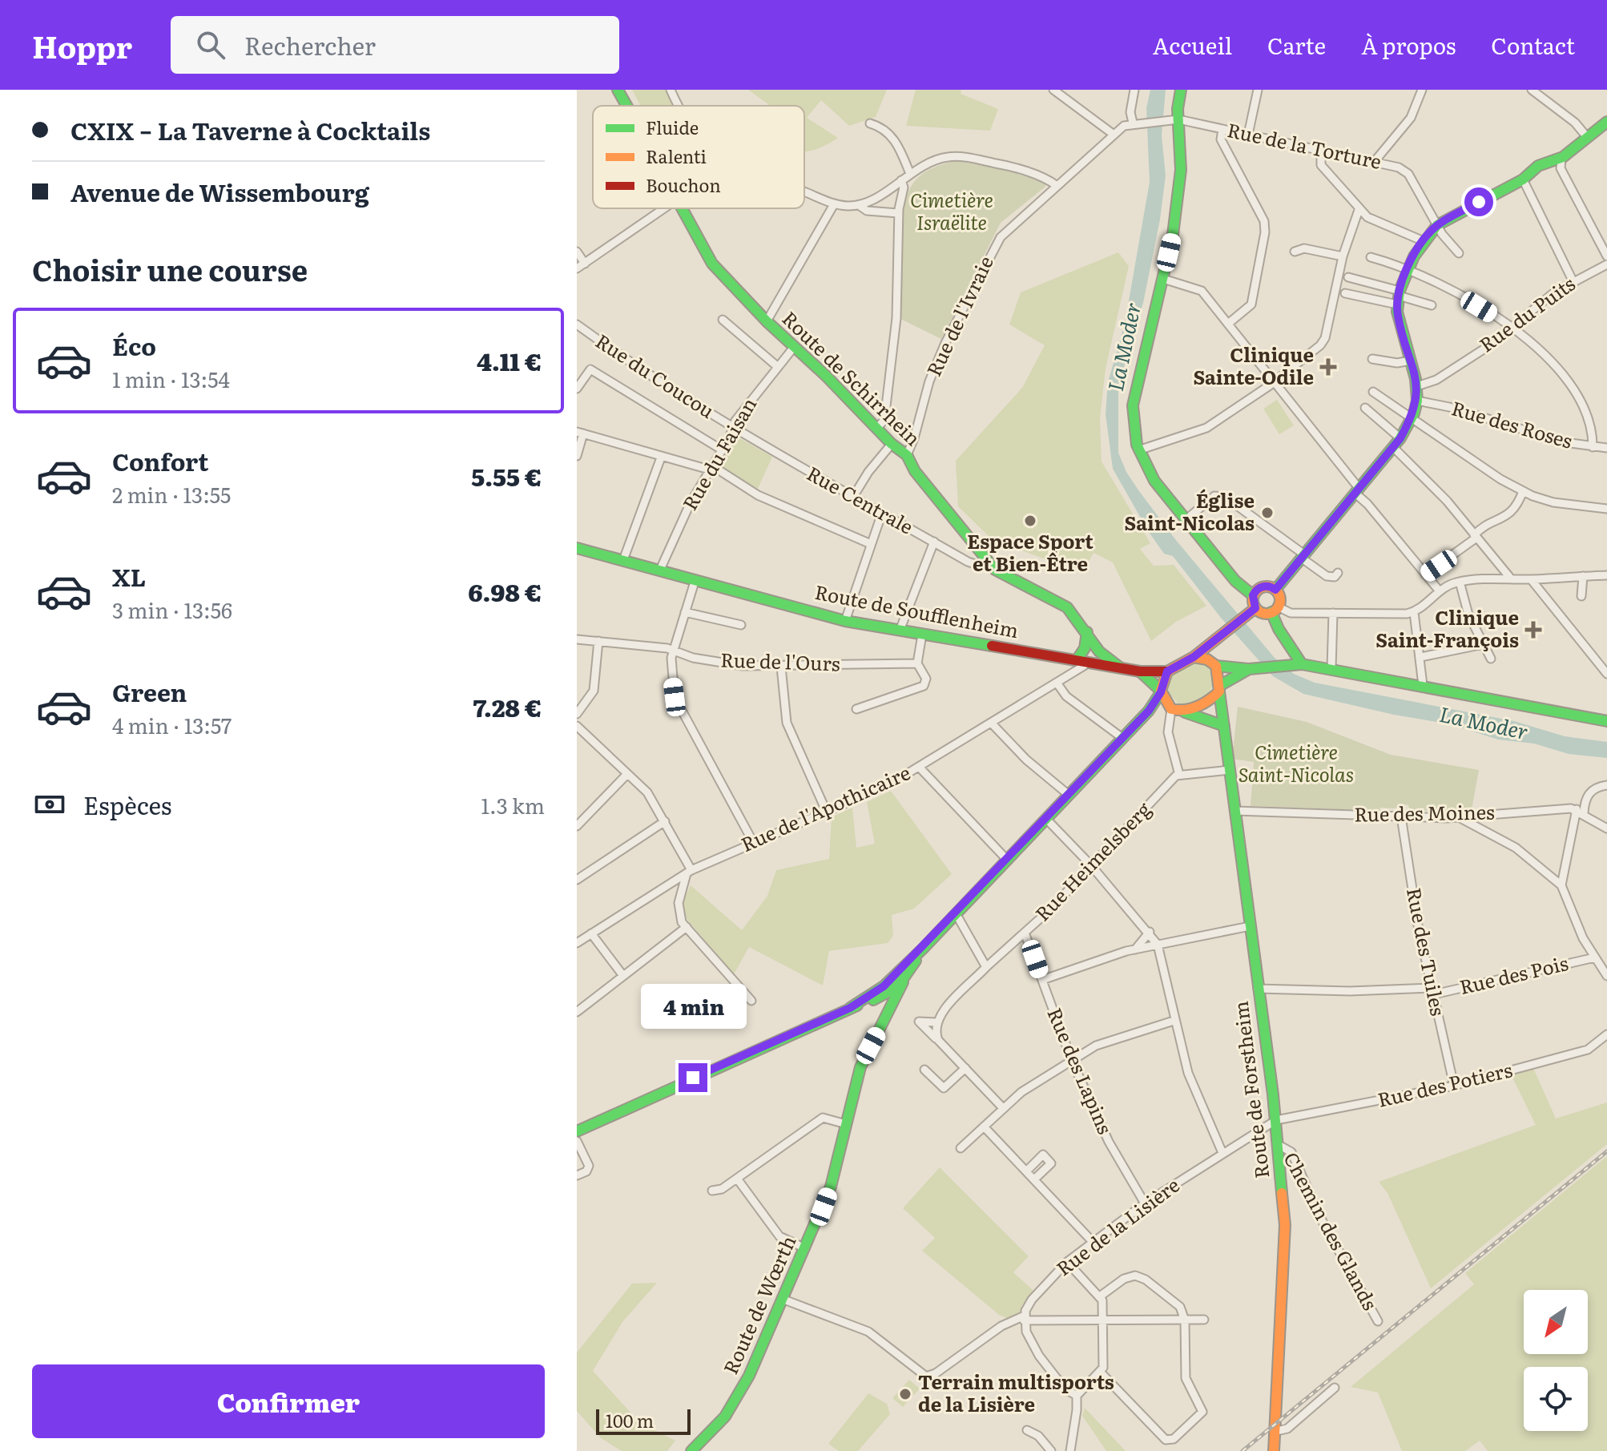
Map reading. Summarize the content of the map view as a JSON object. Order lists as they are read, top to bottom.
{
  "streets": {
    "main road": [
      "Route de Schirrhein",
      "Route de Soufflenheim",
      "Route de Forstheim",
      "Route de Wœrth"
    ],
    "street": [
      "Rue de la Torture",
      "Rue du Puits",
      "Rue de l'Ivraie",
      "Rue du Coucou",
      "Rue des Roses",
      "Rue du Faisan",
      "Rue Centrale",
      "Rue de l'Ours",
      "Rue de l'Apothicaire",
      "Rue des Moines",
      "Rue Heimelsberg",
      "Rue des Tuiles",
      "Rue des Pois",
      "Rue des Lapins",
      "Rue des Potiers",
      "Rue de la Lisière",
      "Chemin des Glands"
    ]
  },
  "crossings": [
    ["Rue de la Torture", "Rue de l'Ivraie"],
    ["Rue de l'Ivraie", "Route de Schirrhein"],
    ["Rue du Coucou", "Rue du Faisan"],
    ["Rue du Coucou", "Rue Centrale"],
    ["Route de Schirrhein", "Rue du Faisan"],
    ["Route de Schirrhein", "Rue Centrale"],
    ["Route de Schirrhein", "Route de Soufflenheim"],
    ["Rue du Faisan", "Rue Centrale"],
    ["Rue du Faisan", "Route de Soufflenheim"],
    ["Route de Soufflenheim", "Rue de l'Apothicaire"],
    ["Route de Soufflenheim", "Route de Forstheim"],
    ["Rue des Moines", "Rue des Tuiles"],
    ["Rue des Moines", "Route de Forstheim"],
    ["Rue Heimelsberg", "Rue des Lapins"],
    ["Rue des Tuiles", "Rue des Pois"],
    ["Rue des Tuiles", "Rue des Potiers"],
    ["Rue des Pois", "Route de Forstheim"],
    ["Rue des Lapins", "Rue de la Lisière"],
    ["Rue des Potiers", "Route de Forstheim"],
    ["Rue des Potiers", "Rue de la Lisière"],
    ["Route de Forstheim", "Rue de la Lisière"],
    ["Route de Forstheim", "Chemin des Glands"]
  ],
  "water": ["La Moder"],
  "parks": ["Cimetière Israëlite", "Cimetière Saint-Nicolas"],
  "places": {
    "health": ["Clinique Sainte-Odile", "Clinique Saint-François"],
    "other": ["Église Saint-Nicolas", "Espace Sport et Bien-Être", "Terrain multisports de la Lisière"]
  },
  "legend": ["Fluide", "Ralenti", "Bouchon"],
  "scale_bar": "100 m",
  "north": "bottom left",
  "page": {
    "header": "Hoppr",
    "search": "Rechercher",
    "nav": [
      "Accueil",
      "Carte",
      "À propos",
      "Contact"
    ],
    "banner": ["CXIX − La Taverne à Cocktails", "Avenue de Wissembourg"],
    "heading": "Choisir une course",
    "list": [
      {
        "name": "Éco",
        "note": "1 min · 13:54",
        "value": "4.11 €"
      },
      {
        "name": "Confort",
        "note": "2 min · 13:55",
        "value": "5.55 €"
      },
      {
        "name": "XL",
        "note": "3 min · 13:56",
        "value": "6.98 €"
      },
      {
        "name": "Green",
        "note": "4 min · 13:57",
        "value": "7.28 €"
      }
    ],
    "pay": ["Espèces", "1.3 km"],
    "bubble": "4 min",
    "buttons": "Confirmer",
    "scale": "100 m"
  }
}
